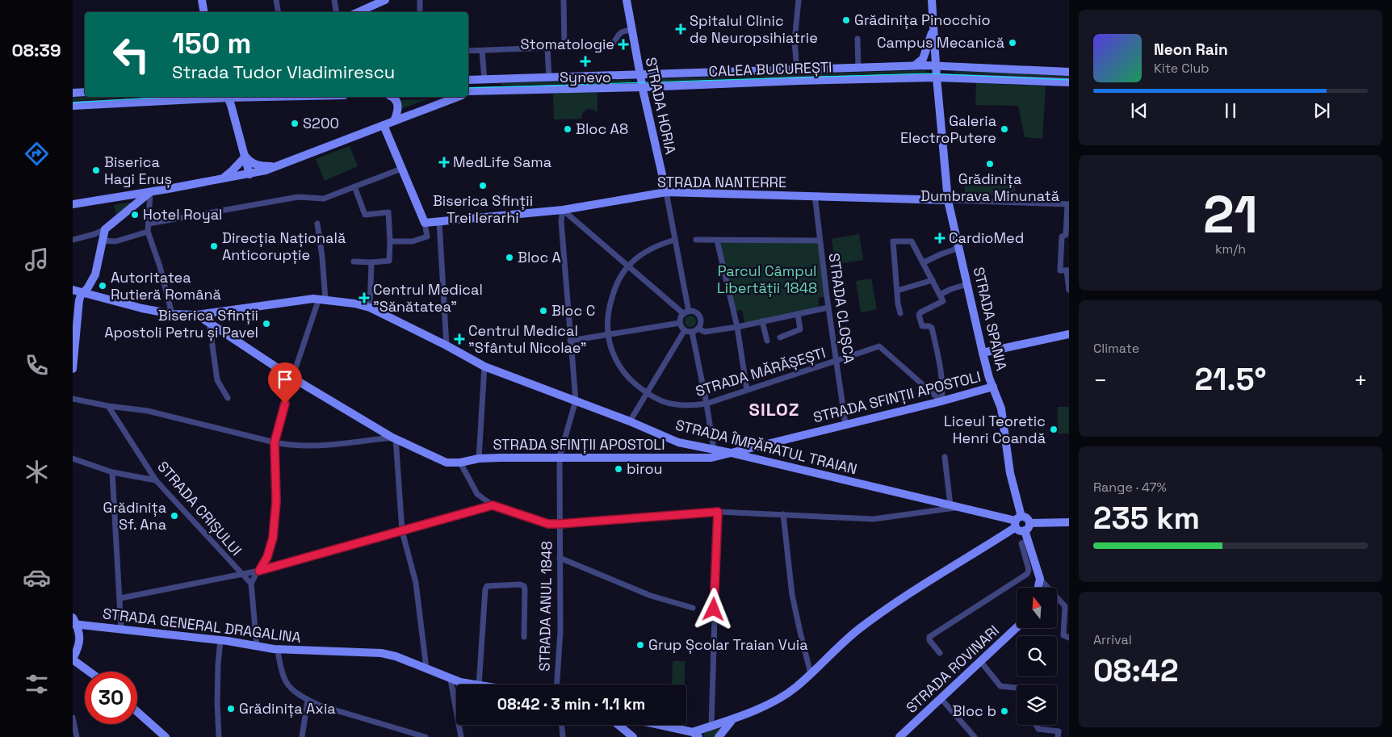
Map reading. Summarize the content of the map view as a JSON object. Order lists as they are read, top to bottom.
{
  "streets": {
    "street": [
      "CALEA BUCUREȘTI",
      "STRADA HORIA",
      "STRADA NANTERRE",
      "STRADA CLOȘCA",
      "STRADA SPANIA",
      "STRADA MĂRĂȘEȘTI",
      "STRADA SFINȚII APOSTOLI",
      "STRADA ÎMPĂRATUL TRAIAN",
      "STRADA CRIȘULUI",
      "STRADA ANUL 1848",
      "STRADA GENERAL DRAGALINA",
      "STRADA ROVINARI"
    ]
  },
  "crossings": [
    ["CALEA BUCUREȘTI", "STRADA HORIA"],
    ["CALEA BUCUREȘTI", "STRADA SPANIA"],
    ["STRADA HORIA", "STRADA NANTERRE"],
    ["STRADA NANTERRE", "STRADA CLOȘCA"],
    ["STRADA NANTERRE", "STRADA SPANIA"],
    ["STRADA NANTERRE", "STRADA ANUL 1848"],
    ["STRADA CLOȘCA", "STRADA MĂRĂȘEȘTI"],
    ["STRADA CLOȘCA", "STRADA SFINȚII APOSTOLI"],
    ["STRADA SPANIA", "STRADA SFINȚII APOSTOLI"],
    ["STRADA SPANIA", "STRADA ÎMPĂRATUL TRAIAN"],
    ["STRADA MĂRĂȘEȘTI", "STRADA SFINȚII APOSTOLI"],
    ["STRADA SFINȚII APOSTOLI", "STRADA ÎMPĂRATUL TRAIAN"],
    ["STRADA SFINȚII APOSTOLI", "STRADA ANUL 1848"],
    ["STRADA ÎMPĂRATUL TRAIAN", "STRADA ANUL 1848"]
  ],
  "districts": ["SILOZ"],
  "parks": ["Parcul Câmpul Libertății 1848"],
  "places": {
    "other": [
      "Grădinița Pinocchio",
      "Campus Mecanică",
      "S200",
      "Bloc A8",
      "Galeria ElectroPutere",
      "Grădinița Dumbrava Minunată",
      "Biserica Hagi Enuș",
      "Biserica Sfinții Trei Ierarhi",
      "Hotel Royal",
      "Direcția Națională Anticorupție",
      "Bloc A",
      "Autoritatea Rutieră Română",
      "Bloc C",
      "Biserica Sfinții Apostoli Petru și Pavel",
      "Liceul Teoretic Henri Coandă",
      "birou",
      "Grădinița Sf. Ana",
      "Grup Școlar Traian Vuia",
      "Grădinița Axia",
      "Bloc b"
    ],
    "health": [
      "Spitalul Clinic de Neuropsihiatrie",
      "Stomatologie",
      "Synevo",
      "MedLife Sama",
      "CardioMed",
      "Centrul Medical \"Sănătatea\"",
      "Centrul Medical \"Sfântul Nicolae\""
    ]
  },
  "north": "top",
  "page": {
    "tabs": "08:39",
    "turn": ["150 m", "Strada Tudor Vladimirescu"],
    "song": ["Neon Rain", "Kite Club"],
    "tile": [
      ["21", "km/h"],
      "Climate",
      ["Range · 47%", "235 km"],
      ["Arrival", "08:42"]
    ],
    "heat": ["−", "21.5°", "+"],
    "limit": "30",
    "trip": "08:42 · 3 min · 1.1 km"
  }
}
